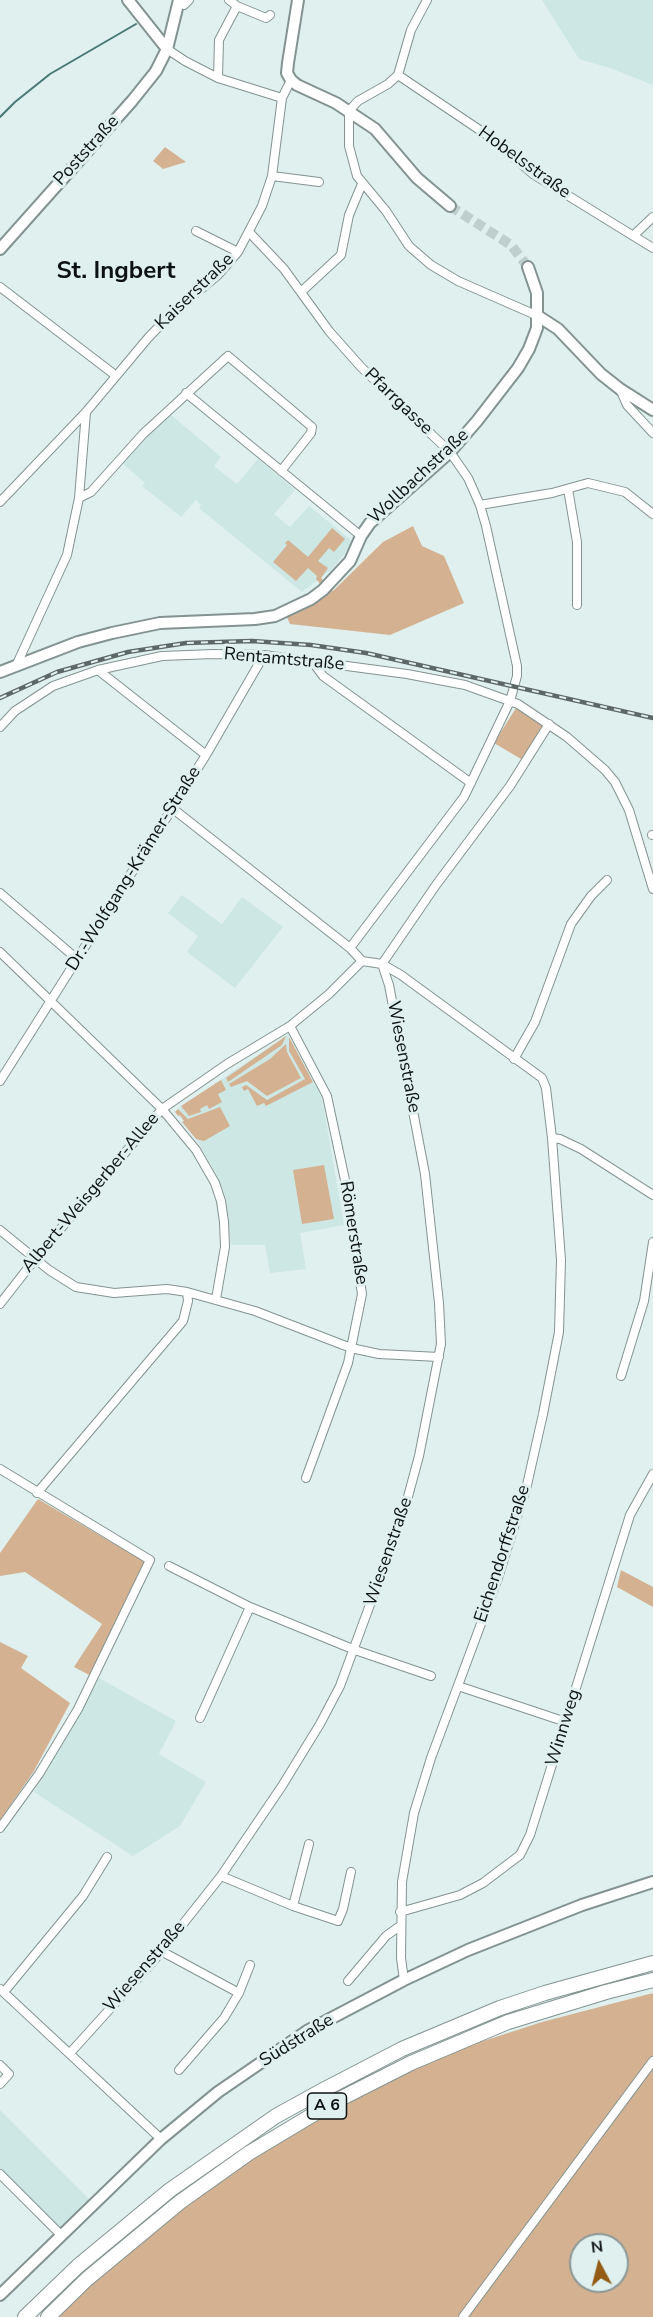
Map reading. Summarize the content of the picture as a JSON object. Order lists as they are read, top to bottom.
{
  "streets": {
    "highway": ["A 6"],
    "street": [
      "Poststraße",
      "Hobelsstraße",
      "Kaiserstraße",
      "Pfarrgasse",
      "Wollbachstraße",
      "Rentamtstraße",
      "Dr.-Wolfgang-Krämer-Straße",
      "Wiesenstraße",
      "Albert-Weisgerber-Allee",
      "Römerstraße",
      "Eichendorffstraße",
      "Winnweg",
      "Südstraße"
    ]
  },
  "crossings": [
    ["Kaiserstraße", "Pfarrgasse"],
    ["Pfarrgasse", "Wollbachstraße"],
    ["Pfarrgasse", "Rentamtstraße"],
    ["Rentamtstraße", "Dr.-Wolfgang-Krämer-Straße"],
    ["Wiesenstraße", "Eichendorffstraße"],
    ["Albert-Weisgerber-Allee", "Römerstraße"],
    ["Eichendorffstraße", "Winnweg"],
    ["Eichendorffstraße", "Südstraße"]
  ],
  "districts": ["St. Ingbert"],
  "north": "top"
}
